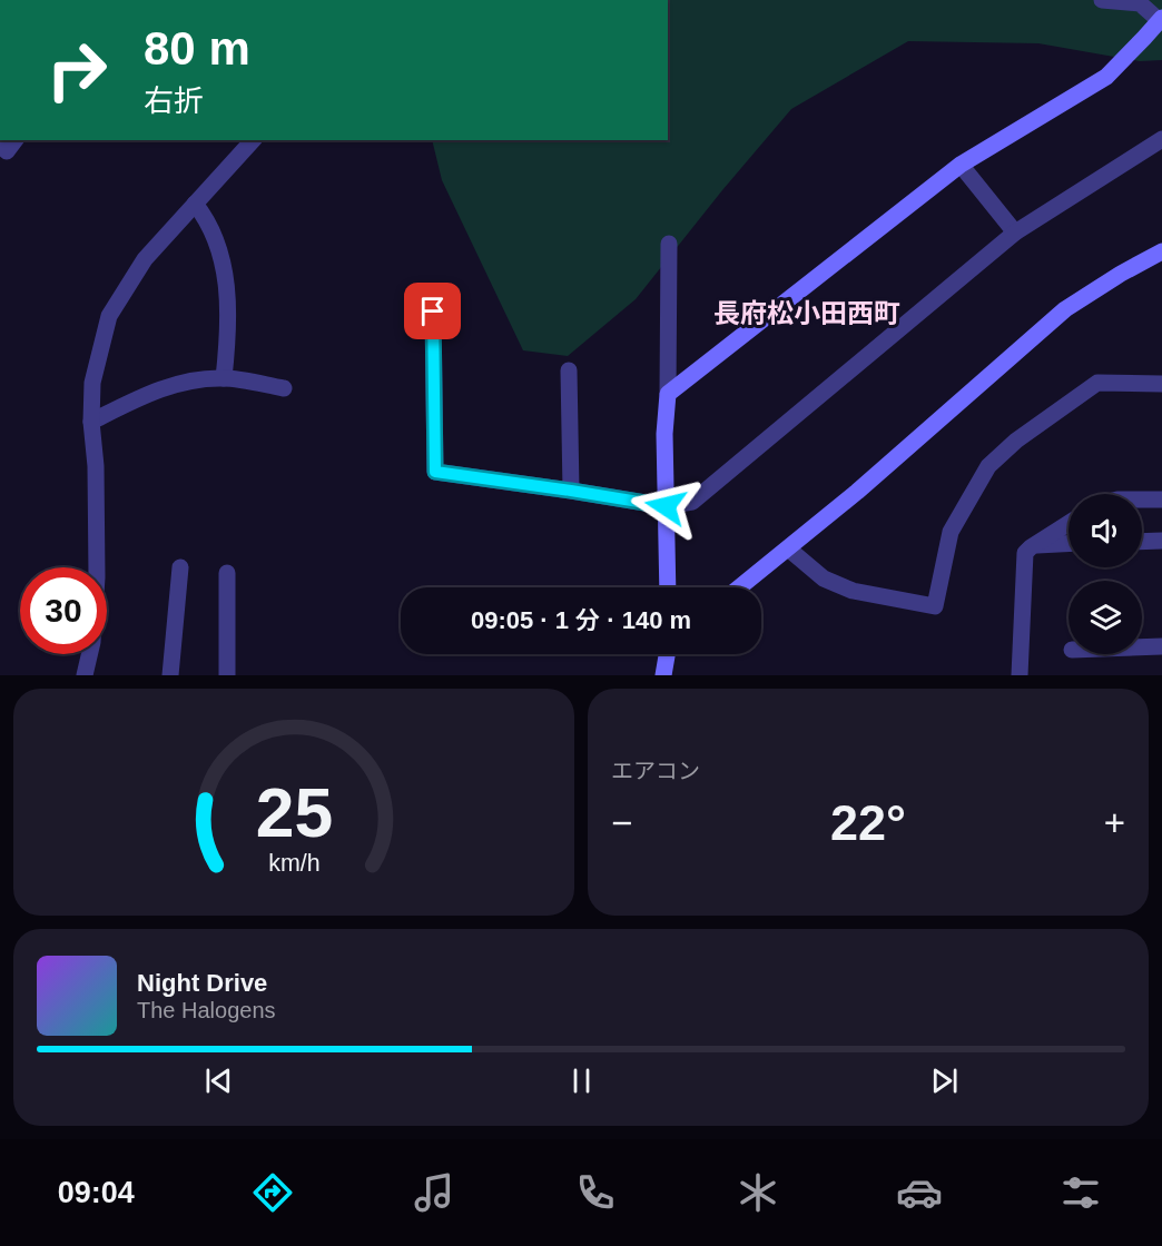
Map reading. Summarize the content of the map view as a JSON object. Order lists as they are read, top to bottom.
{
  "districts": ["長府松小田西町"],
  "page": {
    "turn": ["80 m", "右折"],
    "limit": "30",
    "trip": "09:05 · 1 分 · 140 m",
    "tile": "エアコン",
    "heat": ["−", "22°", "+"],
    "song": ["Night Drive", "The Halogens"],
    "tabs": "09:04",
    "gauge": ["25", "km/h"]
  }
}
